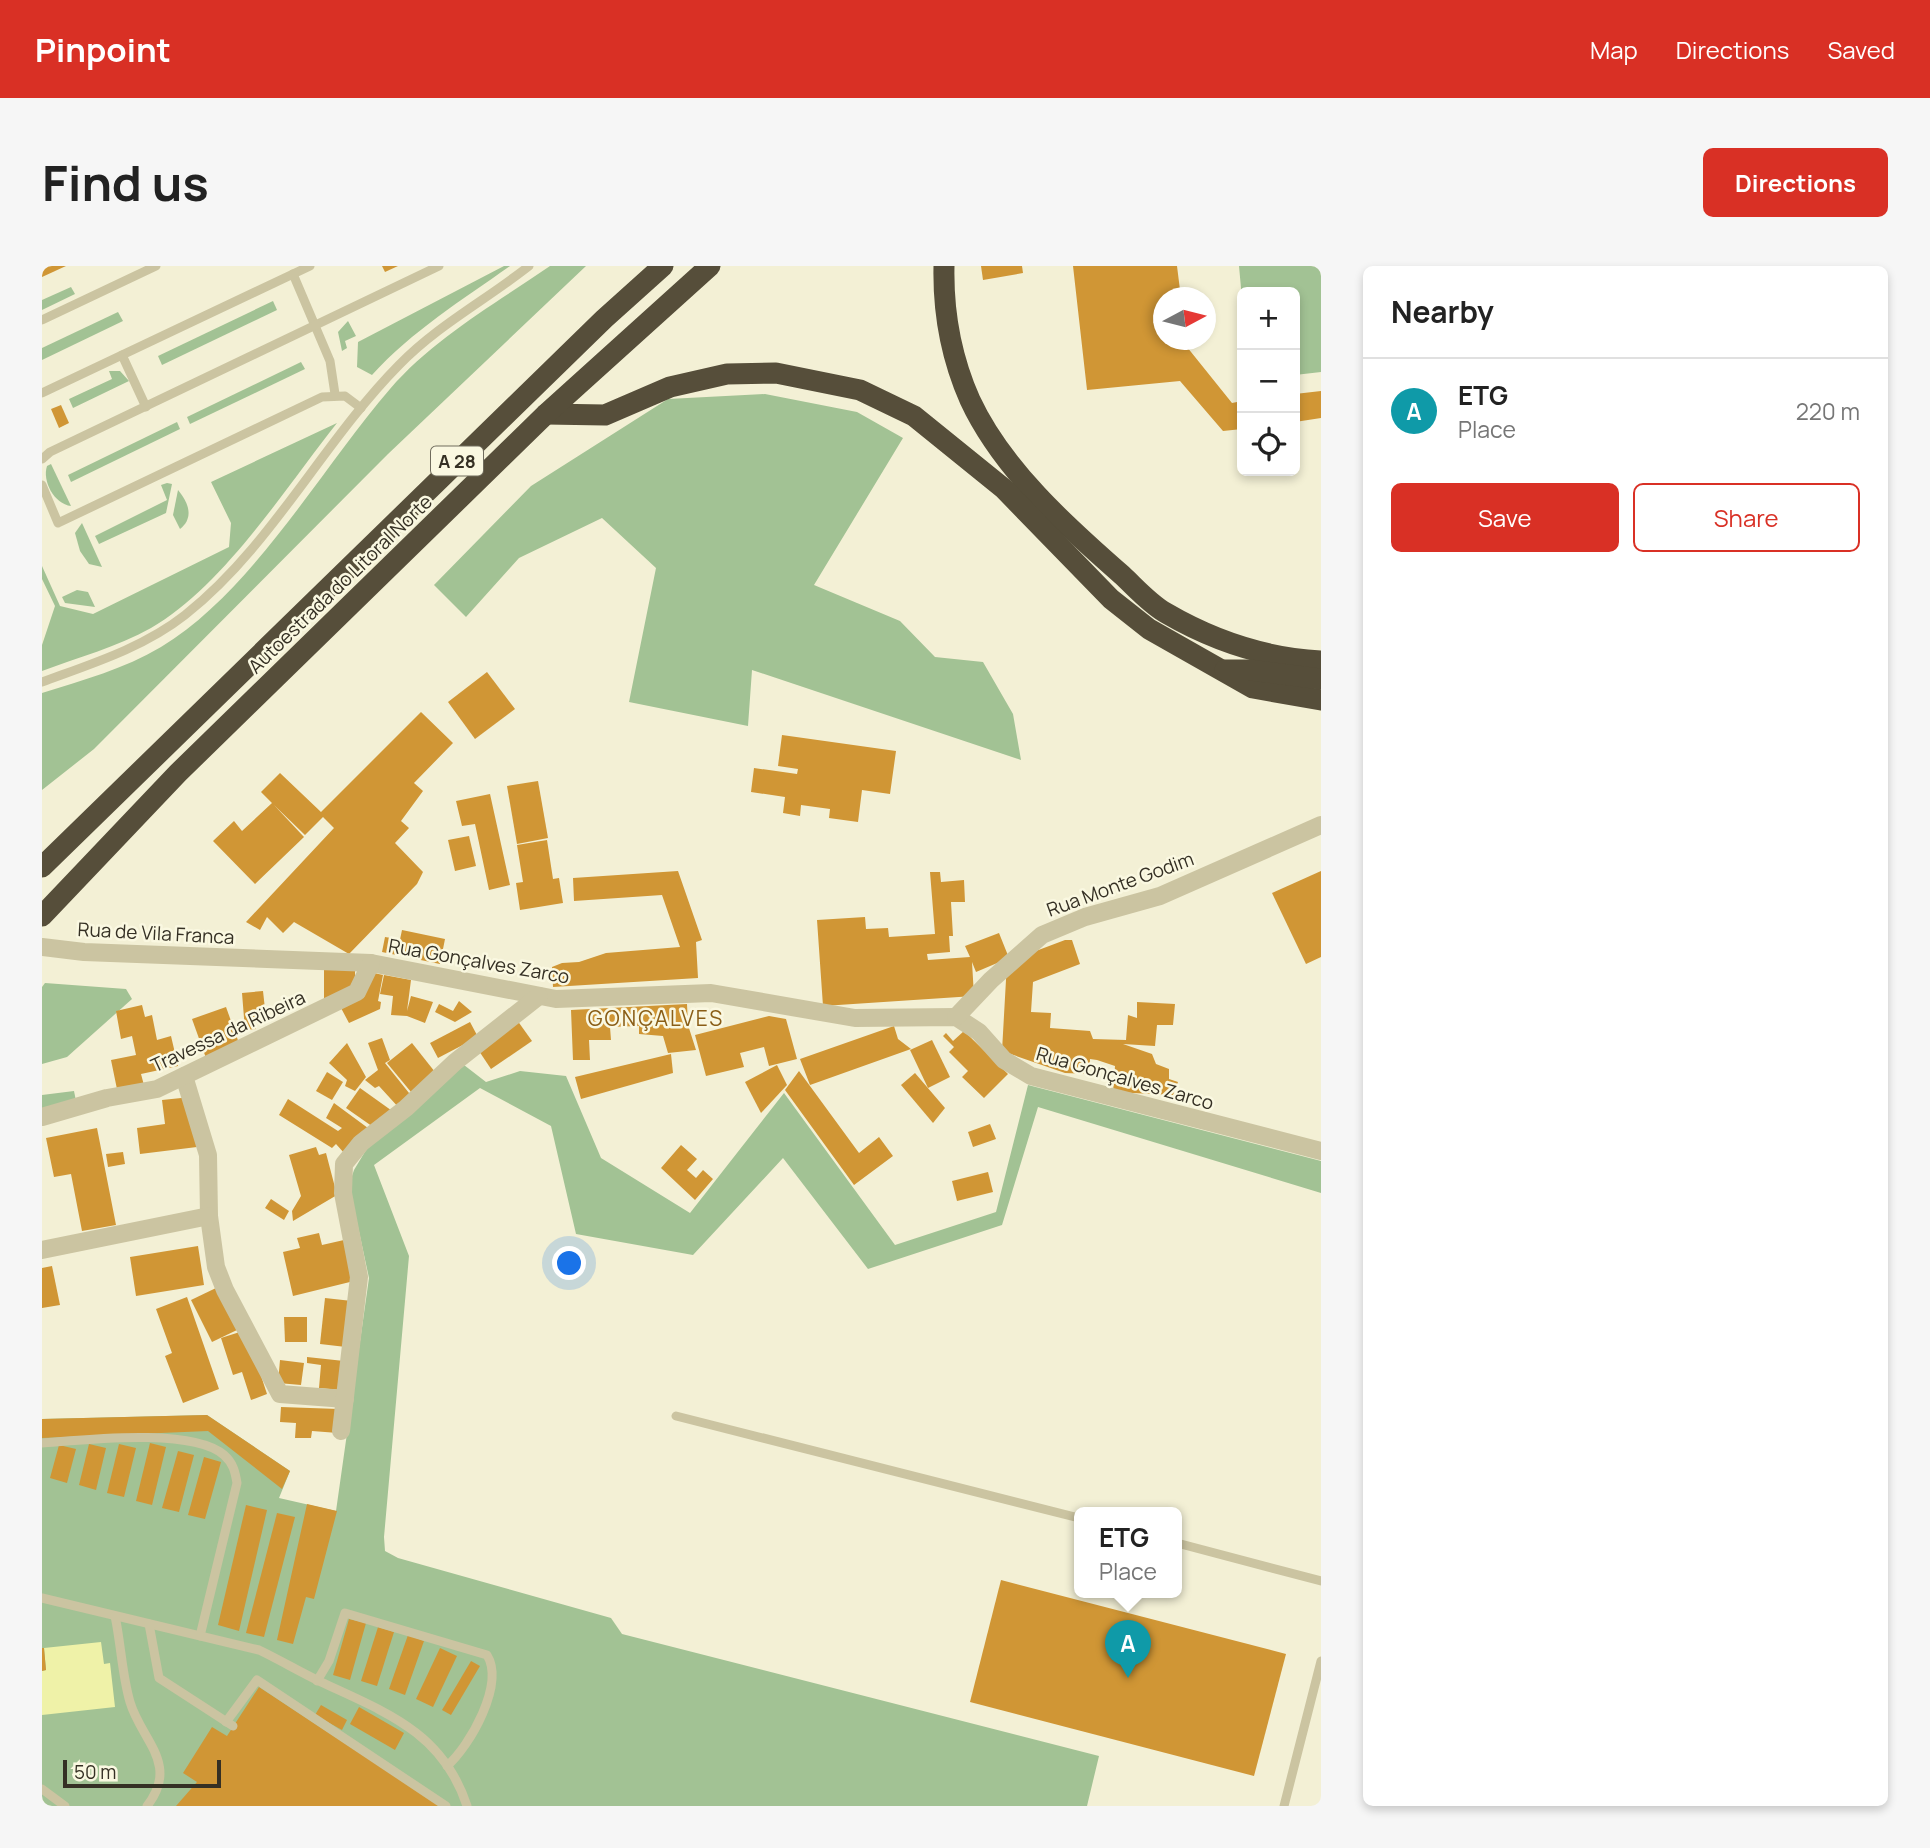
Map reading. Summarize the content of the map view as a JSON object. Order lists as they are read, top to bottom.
{
  "streets": {
    "highway": ["A 28", "Autoestrada do Litoral Norte"],
    "street": [
      "Rua Monte Godim",
      "Rua de Vila Franca",
      "Rua Gonçalves Zarco",
      "Travessa da Ribeira"
    ]
  },
  "crossings": [
    ["Rua Monte Godim", "Rua Gonçalves Zarco"],
    ["Rua de Vila Franca", "Rua Gonçalves Zarco"],
    ["Rua Gonçalves Zarco", "Travessa da Ribeira"]
  ],
  "districts": ["GONÇALVES"],
  "scale_bar": "50 m",
  "north": "right",
  "page": {
    "header": "Pinpoint",
    "nav": ["Map", "Directions", "Saved"],
    "buttons": [
      "Directions",
      ["Save", "Share"]
    ],
    "title": "Find us",
    "heading": "Nearby",
    "map_buttons": ["+", "−"],
    "list": [
      {
        "mark": "A",
        "name": "ETG",
        "note": "Place",
        "value": "220 m"
      }
    ],
    "popup": ["ETG", "Place"],
    "pins": "A",
    "scale": "50 m"
  }
}
